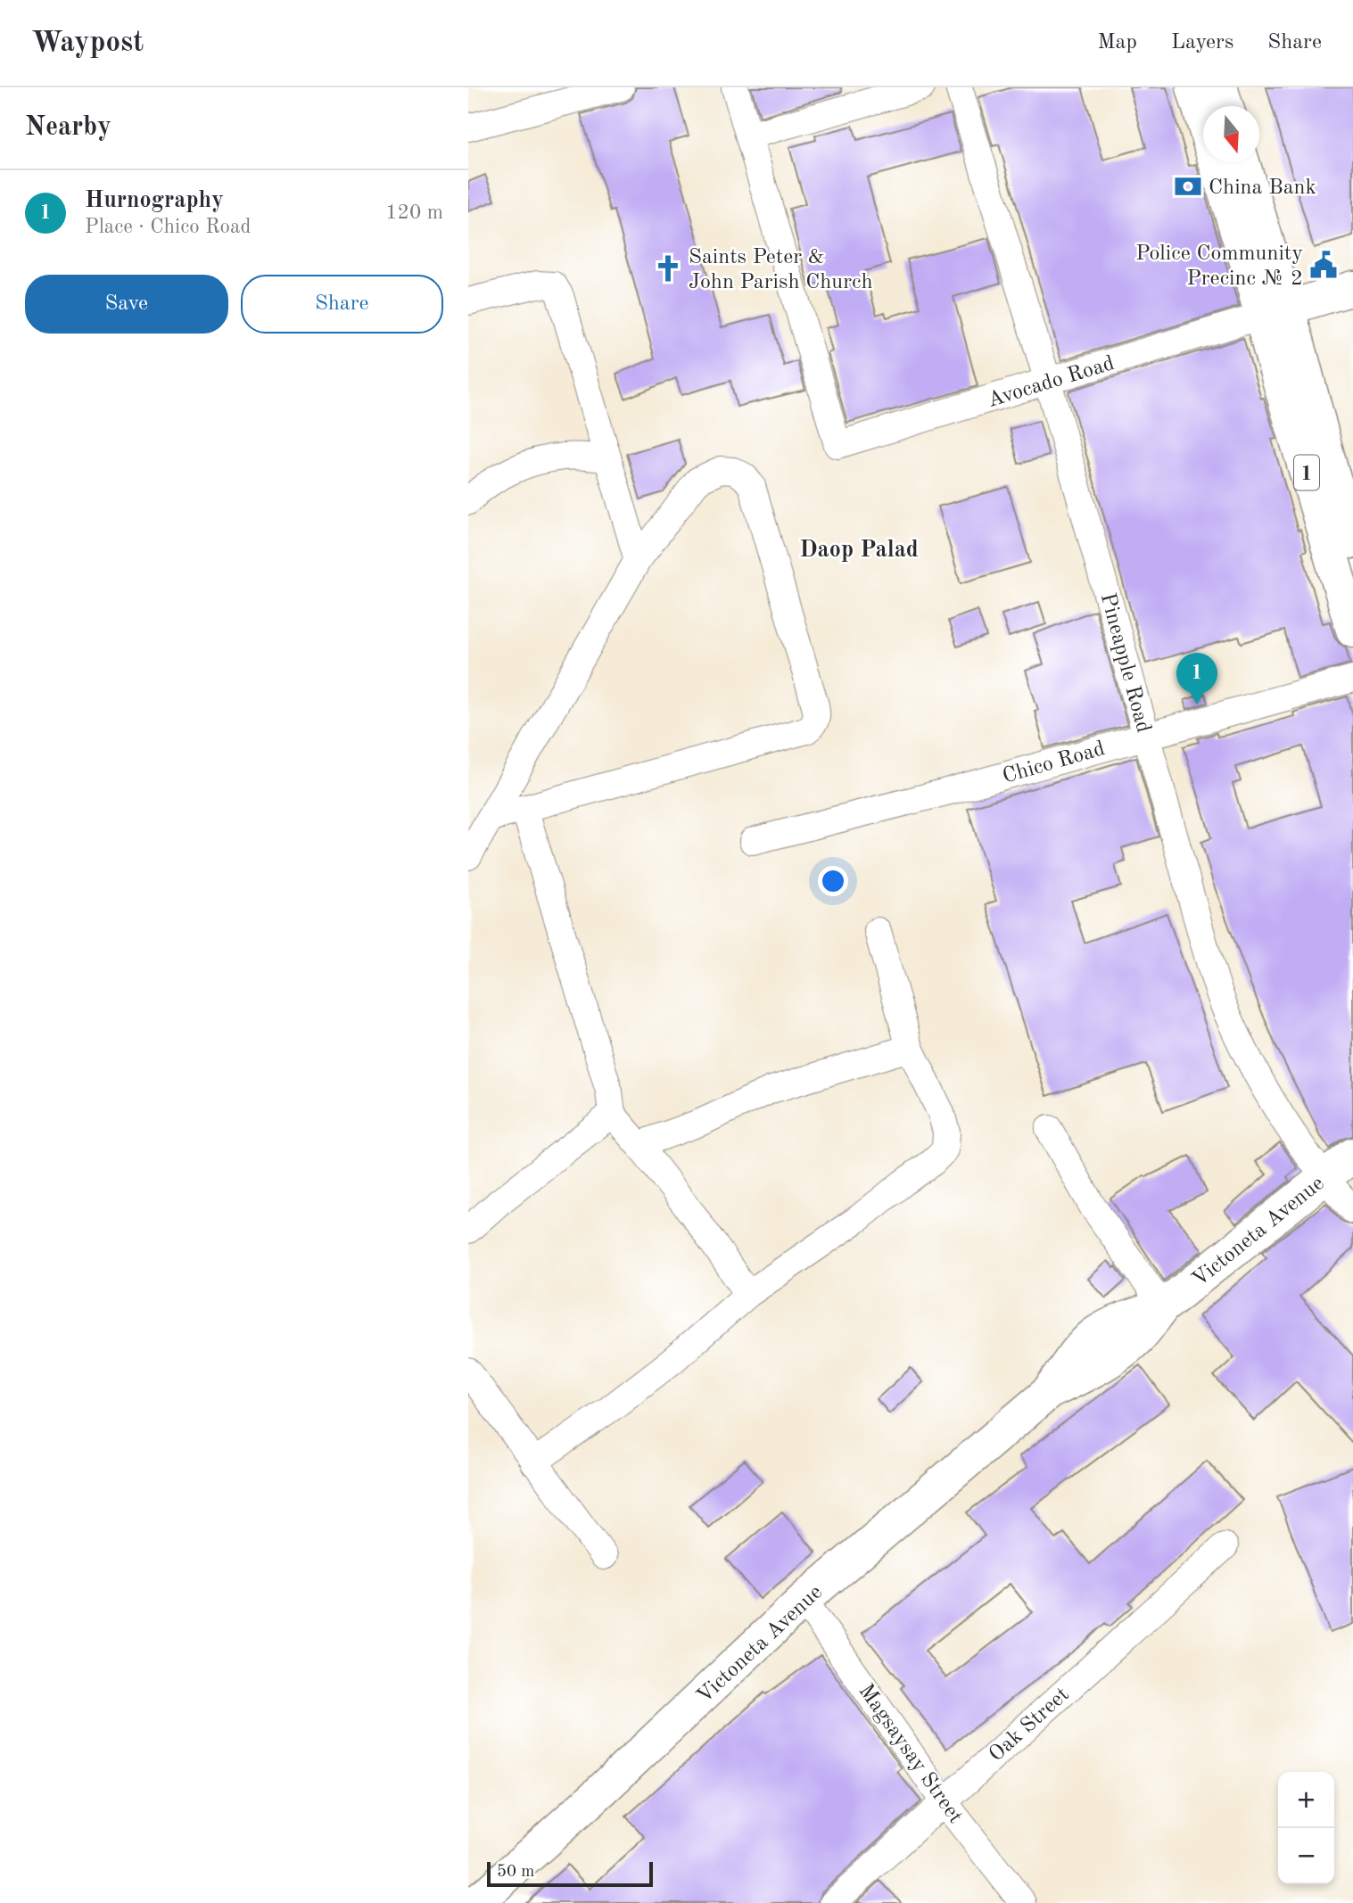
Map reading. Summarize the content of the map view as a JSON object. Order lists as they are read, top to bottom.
{
  "streets": {
    "main road": ["1", "Victoneta Avenue"],
    "street": [
      "Avocado Road",
      "Pineapple Road",
      "Chico Road",
      "Oak Street",
      "Magsaysay Street"
    ]
  },
  "crossings": [
    ["Avocado Road", "1"],
    ["Avocado Road", "Pineapple Road"],
    ["Pineapple Road", "Chico Road"],
    ["Pineapple Road", "Victoneta Avenue"],
    ["Victoneta Avenue", "Magsaysay Street"],
    ["Oak Street", "Magsaysay Street"]
  ],
  "districts": ["Daop Palad"],
  "places": {
    "bank": ["China Bank"],
    "public building": ["Police Community Precinc № 2"],
    "church": ["Saints Peter & John Parish Church"]
  },
  "scale_bar": "50 m",
  "north": "bottom",
  "page": {
    "header": "Waypost",
    "nav": ["Map", "Layers", "Share"],
    "heading": "Nearby",
    "list": [
      {
        "mark": "1",
        "name": "Hurnography",
        "note": "Place · Chico Road",
        "value": "120 m"
      }
    ],
    "buttons": ["Save", "Share"],
    "pins": "1",
    "map_buttons": ["+", "−"],
    "scale": "50 m"
  }
}
